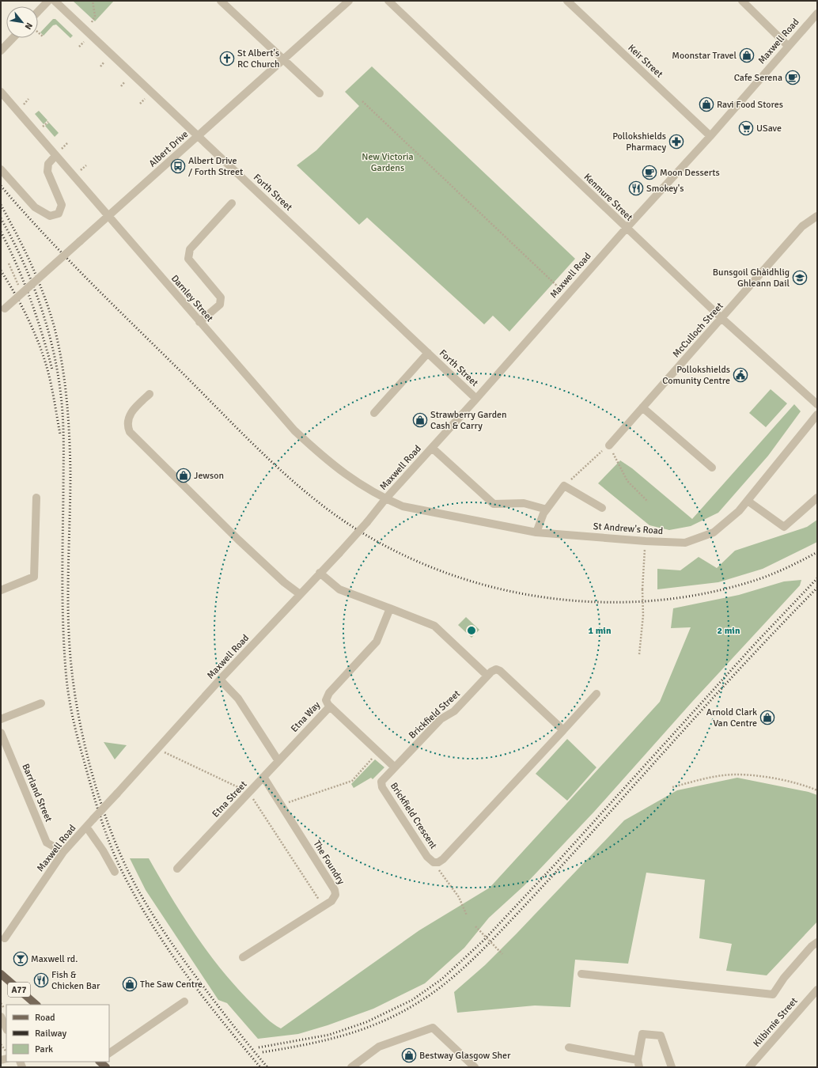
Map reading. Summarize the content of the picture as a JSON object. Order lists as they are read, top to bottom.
{
  "streets": {
    "main road": ["A77"],
    "street": [
      "Maxwell Road",
      "Keir Street",
      "Albert Drive",
      "Forth Street",
      "Kenmure Street",
      "Darnley Street",
      "McCulloch Street",
      "St Andrew's Road",
      "Brickfield Street",
      "Etna Way",
      "Barrland Street",
      "Etna Street",
      "Brickfield Crescent",
      "The Foundry",
      "Kilbirnie Street"
    ]
  },
  "crossings": [
    ["Maxwell Road", "Keir Street"],
    ["Maxwell Road", "Forth Street"],
    ["Maxwell Road", "Kenmure Street"],
    ["Maxwell Road", "Darnley Street"],
    ["Maxwell Road", "St Andrew's Road"],
    ["Maxwell Road", "Barrland Street"],
    ["Albert Drive", "Forth Street"],
    ["Albert Drive", "Darnley Street"],
    ["Kenmure Street", "McCulloch Street"],
    ["Darnley Street", "St Andrew's Road"],
    ["Brickfield Street", "Brickfield Crescent"],
    ["Etna Way", "Etna Street"],
    ["Etna Way", "Brickfield Crescent"],
    ["Etna Street", "The Foundry"]
  ],
  "parks": ["New Victoria Gardens"],
  "places": {
    "shop": [
      "Moonstar Travel",
      "Ravi Food Stores",
      "Strawberry Garden Cash & Carry",
      "Jewson",
      "Arnold Clark Van Centre",
      "The Saw Centre",
      "Bestway Glasgow Sher"
    ],
    "church": ["St Albert's RC Church"],
    "cafe": ["Cafe Serena", "Moon Desserts"],
    "supermarket": ["USave"],
    "pharmacy": ["Pollokshields Pharmacy"],
    "bus stop": ["Albert Drive / Forth Street"],
    "restaurant": ["Smokey's", "Fish & Chicken Bar"],
    "school or university": ["Bunsgoil Ghàidhlig Ghleann Dail"],
    "public building": ["Pollokshields Comunity Centre"],
    "bar": ["Maxwell rd."]
  },
  "legend": ["Road", "Railway", "Park"],
  "north": "bottom right",
  "rings": ["1 min", "2 min"]
}
